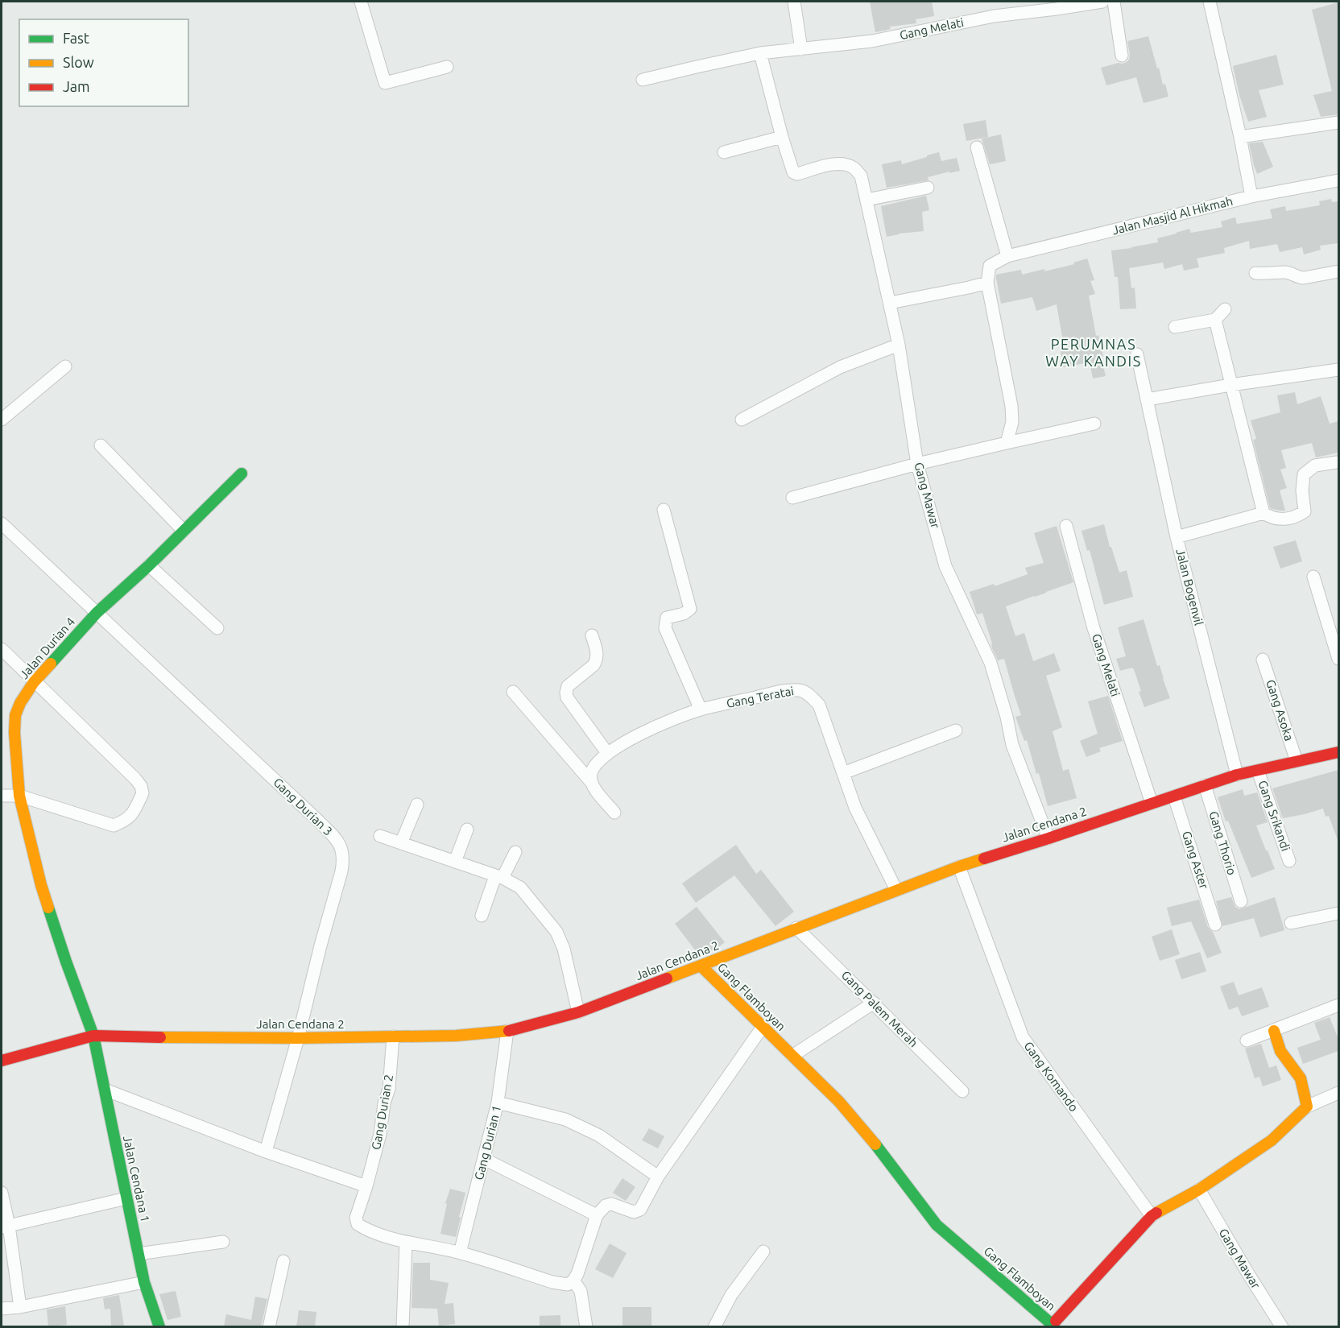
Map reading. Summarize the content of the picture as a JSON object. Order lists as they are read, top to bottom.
{
  "streets": {
    "street": [
      "Gang Melati",
      "Jalan Masjid Al Hikmah",
      "Gang Mawar",
      "Jalan Bogenvil",
      "Jalan Durian 4",
      "Gang Teratai",
      "Gang Asoka",
      "Gang Durian 3",
      "Gang Srikandi",
      "Jalan Cendana 2",
      "Gang Thorio",
      "Gang Aster",
      "Gang Flamboyan",
      "Gang Palem Merah",
      "Gang Komando",
      "Gang Durian 2",
      "Gang Durian 1",
      "Jalan Cendana 1"
    ]
  },
  "crossings": [
    ["Gang Melati", "Jalan Cendana 2"],
    ["Gang Mawar", "Jalan Cendana 2"],
    ["Gang Mawar", "Gang Flamboyan"],
    ["Jalan Bogenvil", "Jalan Cendana 2"],
    ["Jalan Durian 4", "Gang Durian 3"],
    ["Jalan Durian 4", "Jalan Cendana 2"],
    ["Jalan Durian 4", "Jalan Cendana 1"],
    ["Gang Teratai", "Jalan Cendana 2"],
    ["Gang Asoka", "Jalan Cendana 2"],
    ["Gang Durian 3", "Jalan Cendana 2"],
    ["Gang Srikandi", "Jalan Cendana 2"],
    ["Jalan Cendana 2", "Gang Thorio"],
    ["Jalan Cendana 2", "Gang Aster"],
    ["Jalan Cendana 2", "Gang Flamboyan"],
    ["Jalan Cendana 2", "Gang Palem Merah"],
    ["Jalan Cendana 2", "Gang Komando"],
    ["Jalan Cendana 2", "Gang Durian 2"],
    ["Jalan Cendana 2", "Gang Durian 1"],
    ["Jalan Cendana 2", "Jalan Cendana 1"],
    ["Gang Flamboyan", "Gang Komando"]
  ],
  "districts": ["PERUMNAS WAY KANDIS"],
  "legend": ["Fast", "Slow", "Jam"]
}
